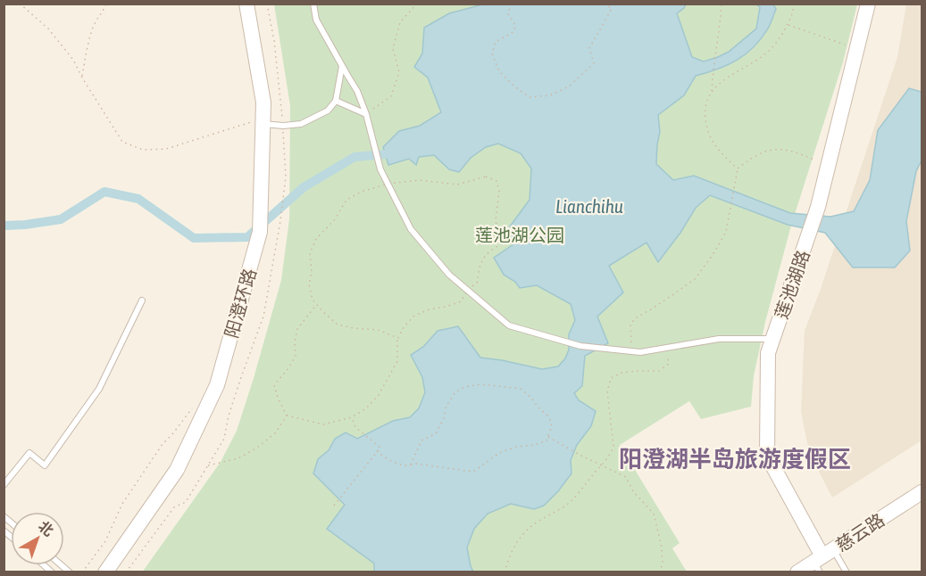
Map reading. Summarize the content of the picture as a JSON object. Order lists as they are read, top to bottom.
{
  "streets": {
    "street": ["莲池湖路", "阳澄环路", "慈云路"]
  },
  "crossings": [
    ["莲池湖路", "慈云路"]
  ],
  "districts": ["阳澄湖半岛旅游度假区"],
  "water": ["Lianchihu"],
  "parks": ["莲池湖公园"],
  "north": "top right"
}
